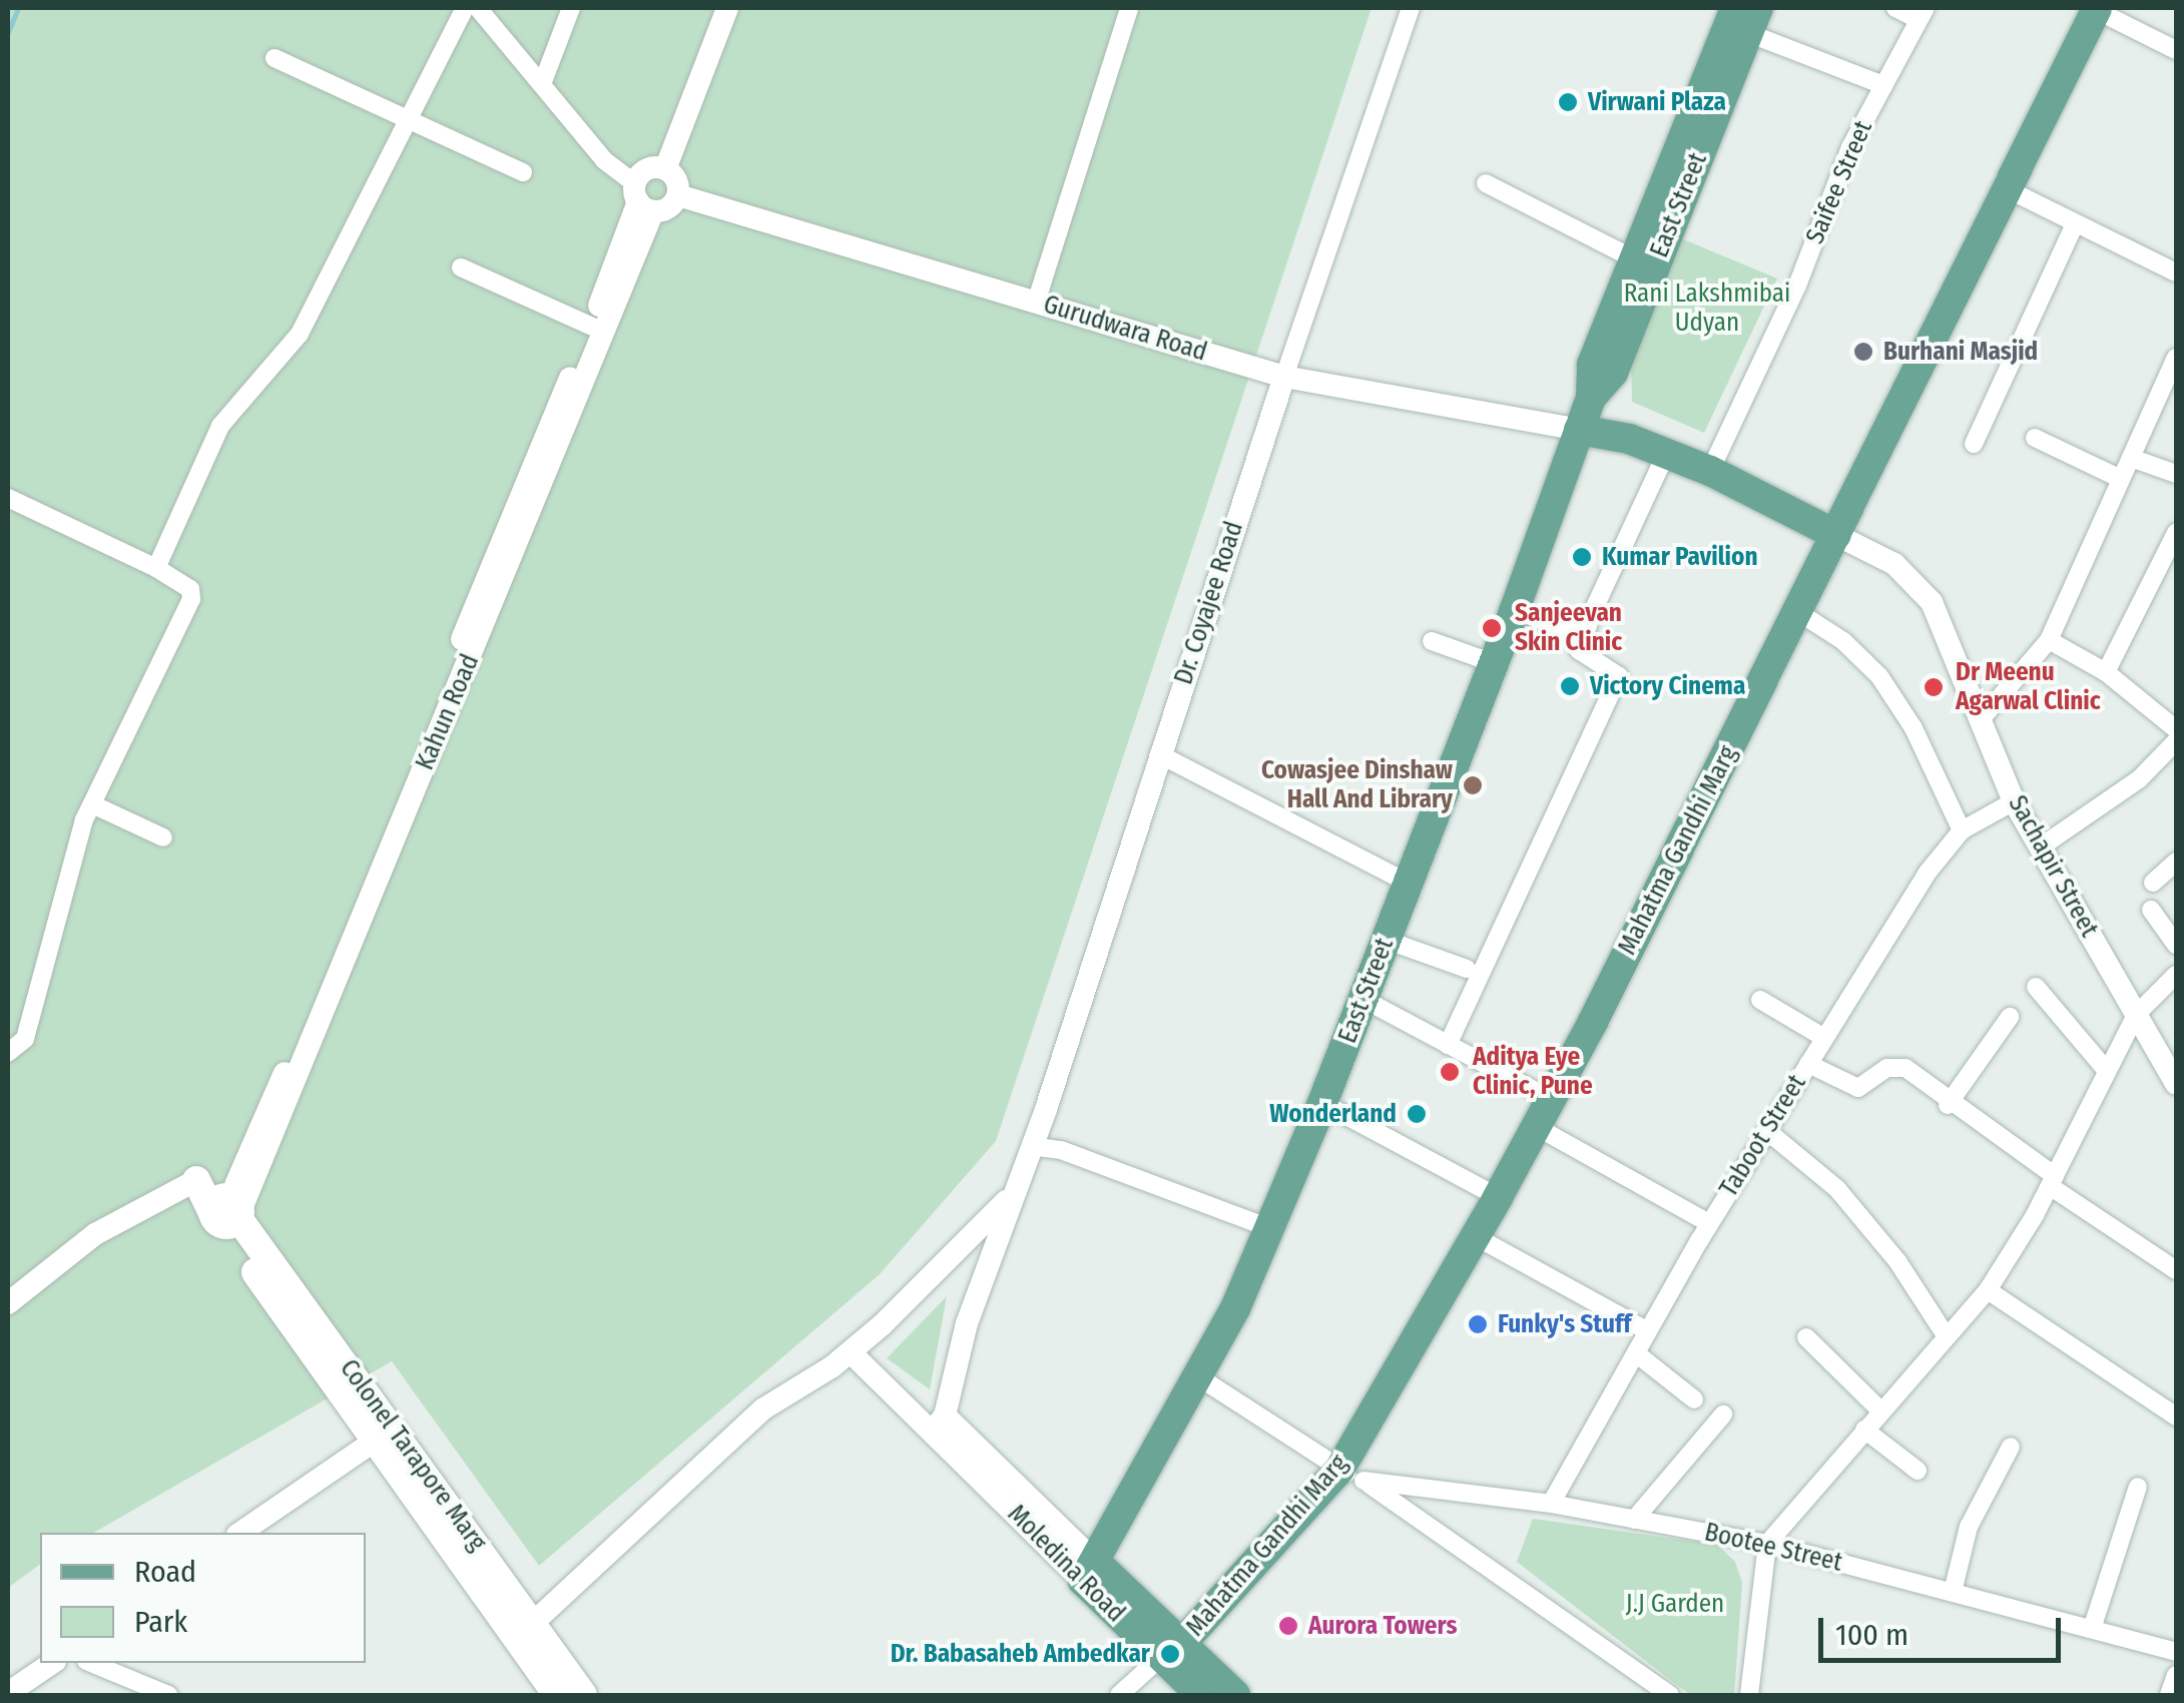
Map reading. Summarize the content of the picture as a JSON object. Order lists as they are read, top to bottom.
{
  "streets": {
    "main road": [
      "East Street",
      "Mahatma Gandhi Marg",
      "Colonel Tarapore Marg",
      "Moledina Road"
    ],
    "street": [
      "Saifee Street",
      "Gurudwara Road",
      "Dr. Coyajee Road",
      "Kahun Road",
      "Sachapir Street",
      "Taboot Street",
      "Bootee Street"
    ]
  },
  "crossings": [
    ["East Street", "Gurudwara Road"],
    ["East Street", "Moledina Road"],
    ["Gurudwara Road", "Dr. Coyajee Road"],
    ["Kahun Road", "Colonel Tarapore Marg"],
    ["Mahatma Gandhi Marg", "Sachapir Street"],
    ["Mahatma Gandhi Marg", "Bootee Street"],
    ["Mahatma Gandhi Marg", "Moledina Road"],
    ["Sachapir Street", "Taboot Street"],
    ["Taboot Street", "Bootee Street"]
  ],
  "parks": ["Rani Lakshmibai Udyan", "J.J Garden"],
  "places": [
    "Virwani Plaza",
    "Burhani Masjid",
    "Kumar Pavilion",
    "Sanjeevan Skin Clinic",
    "Victory Cinema",
    "Dr Meenu Agarwal Clinic",
    "Cowasjee Dinshaw Hall And Library",
    "Aditya Eye Clinic, Pune",
    "Wonderland",
    "Funky's Stuff",
    "Aurora Towers",
    "Dr. Babasaheb Ambedkar"
  ],
  "legend": ["Road", "Park"],
  "scale_bar": "100 m"
}
